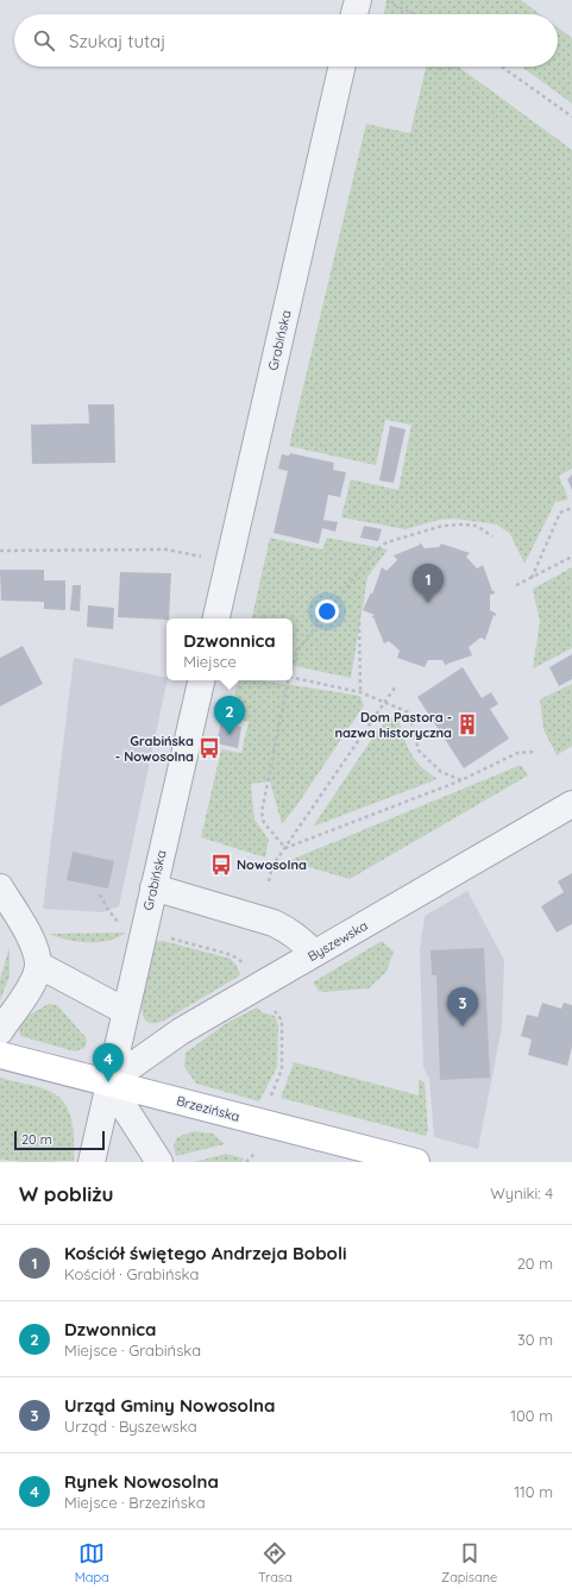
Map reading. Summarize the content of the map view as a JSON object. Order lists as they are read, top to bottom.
{
  "streets": {
    "main road": ["Brzezińska"],
    "street": ["Grabińska", "Byszewska"]
  },
  "crossings": [
    ["Grabińska", "Byszewska"],
    ["Grabińska", "Brzezińska"],
    ["Byszewska", "Brzezińska"]
  ],
  "places": {
    "building": ["Dom Pastora - nazwa historyczna"],
    "bus stop": ["Grabińska - Nowosolna", "Nowosolna"]
  },
  "scale_bar": "20 m",
  "page": {
    "search": "Szukaj tutaj",
    "pins": [
      "1",
      "2",
      "3",
      "4"
    ],
    "popup": ["Dzwonnica", "Miejsce"],
    "scale": "20 m",
    "heading": ["W pobliżu", "Wyniki: 4"],
    "list": [
      {
        "mark": "1",
        "name": "Kościół świętego Andrzeja Boboli",
        "note": "Kościół · Grabińska",
        "value": "20 m"
      },
      {
        "mark": "2",
        "name": "Dzwonnica",
        "note": "Miejsce · Grabińska",
        "value": "30 m"
      },
      {
        "mark": "3",
        "name": "Urząd Gminy Nowosolna",
        "note": "Urząd · Byszewska",
        "value": "100 m"
      },
      {
        "mark": "4",
        "name": "Rynek Nowosolna",
        "note": "Miejsce · Brzezińska",
        "value": "110 m"
      }
    ],
    "nav": ["Mapa", "Trasa", "Zapisane"]
  }
}
